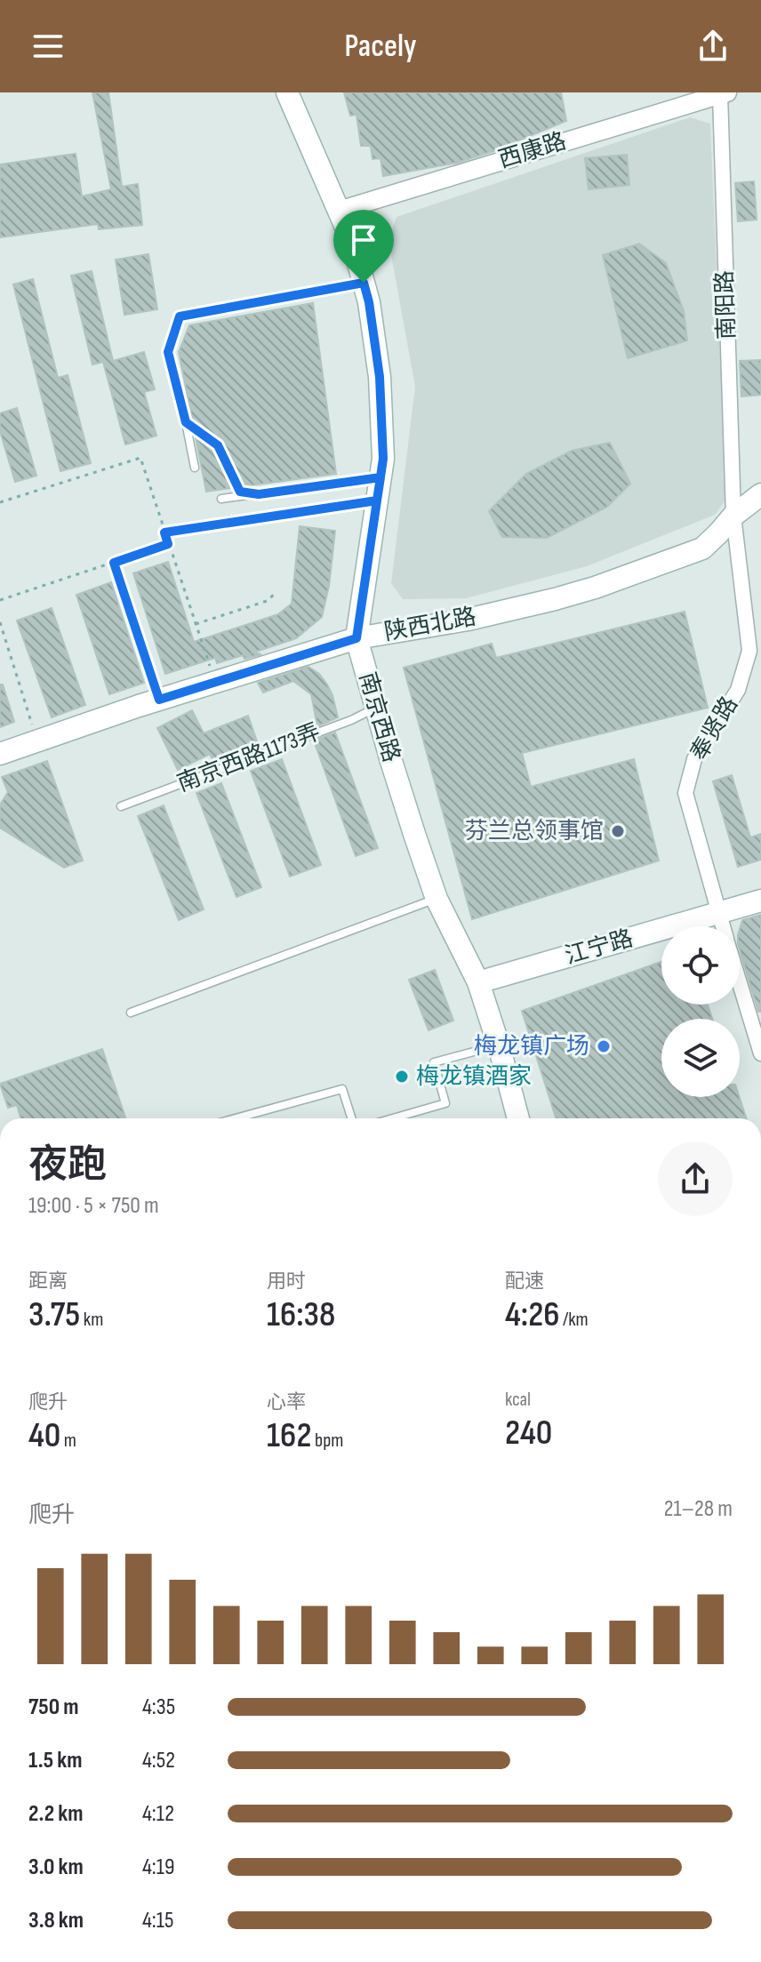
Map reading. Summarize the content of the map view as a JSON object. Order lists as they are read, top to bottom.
{
  "streets": {
    "main road": ["陕西北路", "南京西路", "江宁路"],
    "street": ["西康路", "南阳路", "奉贤路"],
    "lane": ["南京西路1173弄"]
  },
  "crossings": [
    ["西康路", "南阳路"],
    ["西康路", "南京西路"],
    ["南阳路", "陕西北路"],
    ["南阳路", "奉贤路"],
    ["陕西北路", "南京西路"],
    ["陕西北路", "奉贤路"],
    ["南京西路", "南京西路1173弄"],
    ["南京西路", "江宁路"],
    ["奉贤路", "江宁路"]
  ],
  "places": ["芬兰总领事馆", "梅龙镇广场", "梅龙镇酒家"],
  "page": {
    "header": "Pacely",
    "heading": ["夜跑", "19:00 · 5 × 750 m"],
    "stats": [
      ["距离", "3.75 km"],
      ["用时", "16:38"],
      ["配速", "4:26 /km"],
      ["爬升", "40 m"],
      ["心率", "162 bpm"],
      ["kcal", "240"]
    ],
    "chart": ["爬升", "21–28 m"],
    "list": [
      {
        "name": "750 m",
        "note": "4:35"
      },
      {
        "name": "1.5 km",
        "note": "4:52"
      },
      {
        "name": "2.2 km",
        "note": "4:12"
      },
      {
        "name": "3.0 km",
        "note": "4:19"
      },
      {
        "name": "3.8 km",
        "note": "4:15"
      }
    ]
  }
}
